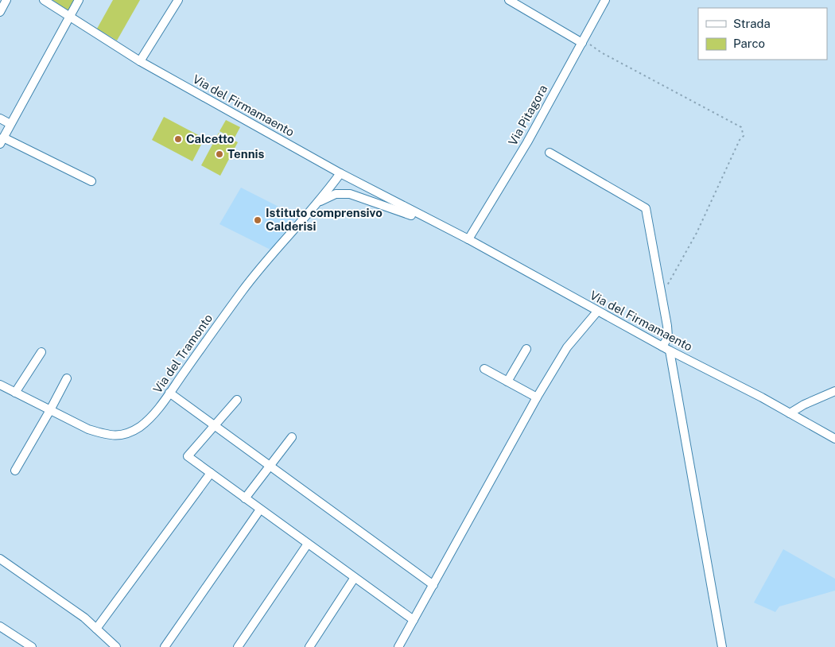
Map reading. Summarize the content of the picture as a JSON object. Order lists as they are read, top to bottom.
{
  "streets": {
    "street": ["Via del Firmamaento", "Via Pitagora", "Via del Tramonto"]
  },
  "crossings": [
    ["Via del Firmamaento", "Via Pitagora"],
    ["Via del Firmamaento", "Via del Tramonto"]
  ],
  "places": ["Calcetto", "Tennis", "Istituto comprensivo Calderisi"],
  "legend": ["Strada", "Parco"]
}
